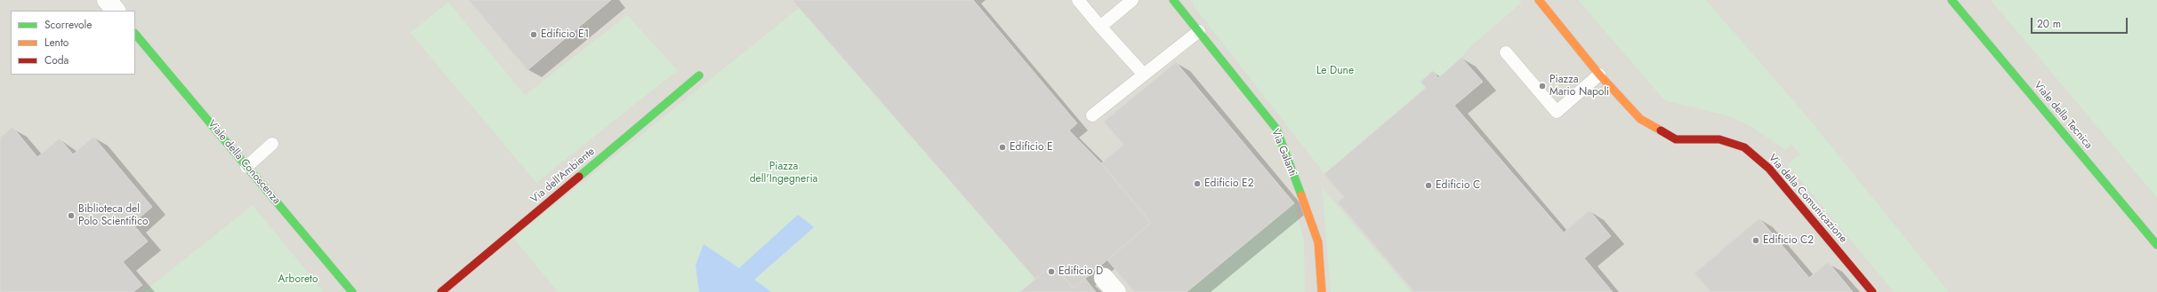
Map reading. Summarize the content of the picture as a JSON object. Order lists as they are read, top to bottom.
{
  "streets": {
    "street": [
      "Viale della Tecnica",
      "Via Galanti",
      "Viale della Conoscenza",
      "Via dell'Ambiente",
      "Via della Comunicazione"
    ]
  },
  "parks": ["Le Dune", "Piazza dell'Ingegneria", "Arboreto"],
  "places": [
    "Edificio E1",
    "Piazza Mario Napoli",
    "Edificio E",
    "Edificio E2",
    "Edificio C",
    "Biblioteca del Polo Scientifico",
    "Edificio C2",
    "Edificio D"
  ],
  "legend": ["Scorrevole", "Lento", "Coda"],
  "scale_bar": "20 m"
}
